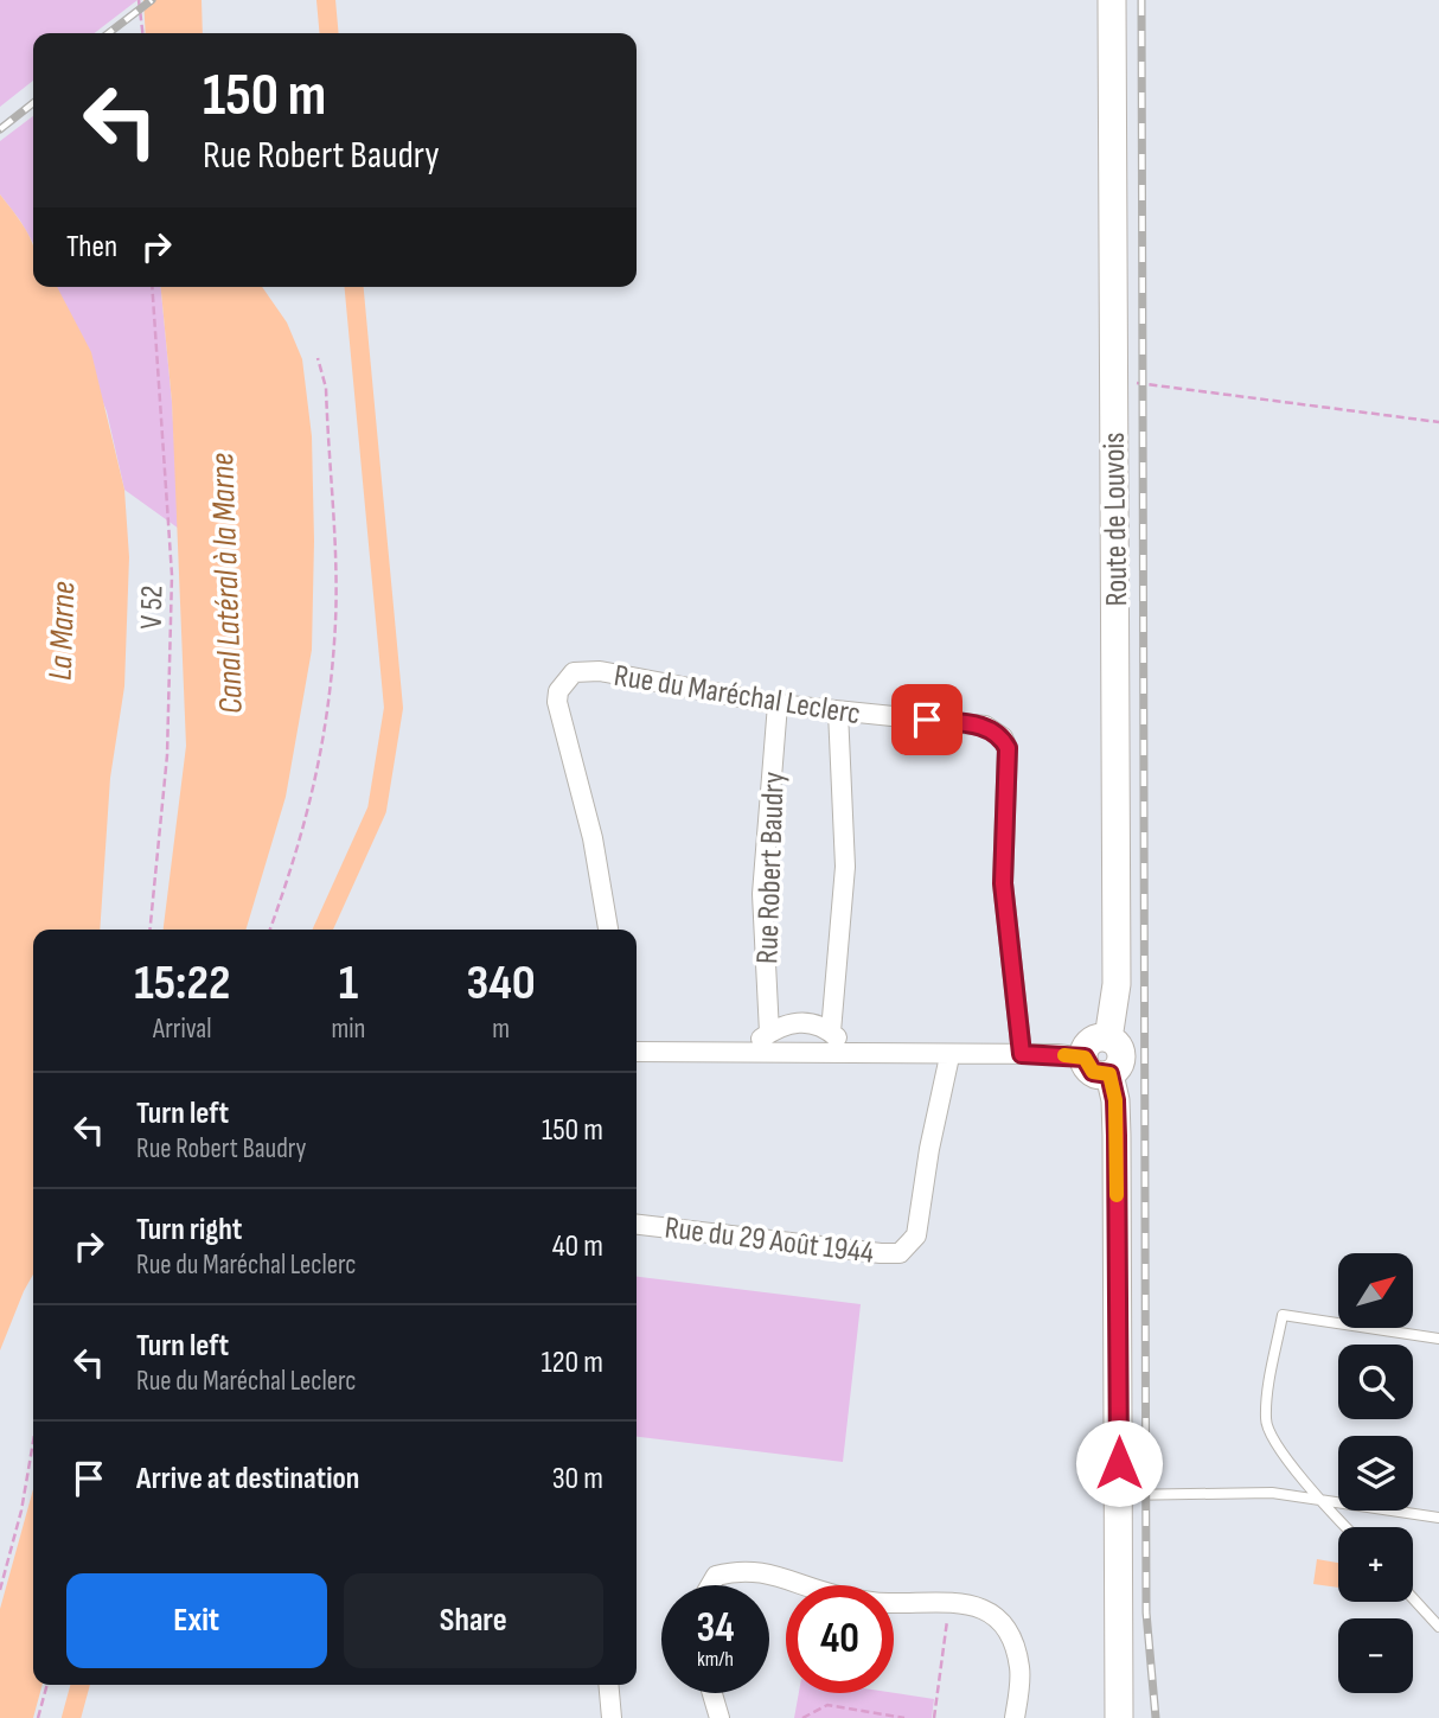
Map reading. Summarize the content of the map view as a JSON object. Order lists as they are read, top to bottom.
{
  "streets": {
    "street": [
      "Route de Louvois",
      "Rue du Maréchal Leclerc",
      "Rue Robert Baudry",
      "Rue du 29 Août 1944"
    ],
    "path": ["V 52"]
  },
  "crossings": [
    ["Rue du Maréchal Leclerc", "Rue Robert Baudry"]
  ],
  "water": ["Canal Latéral à la Marne", "La Marne"],
  "north": "top right",
  "page": {
    "turn": ["150 m", "Rue Robert Baudry"],
    "then": "Then",
    "eta": [
      "15:22",
      "Arrival",
      "1",
      "min",
      "340",
      "m"
    ],
    "list": [
      {
        "name": "Turn left",
        "note": "Rue Robert Baudry",
        "value": "150 m"
      },
      {
        "name": "Turn right",
        "note": "Rue du Maréchal Leclerc",
        "value": "40 m"
      },
      {
        "name": "Turn left",
        "note": "Rue du Maréchal Leclerc",
        "value": "120 m"
      },
      {
        "name": "Arrive at destination",
        "value": "30 m"
      }
    ],
    "map_buttons": ["+", "−"],
    "buttons": ["Exit", "Share"],
    "speed": "34 km/h",
    "limit": "40"
  }
}
